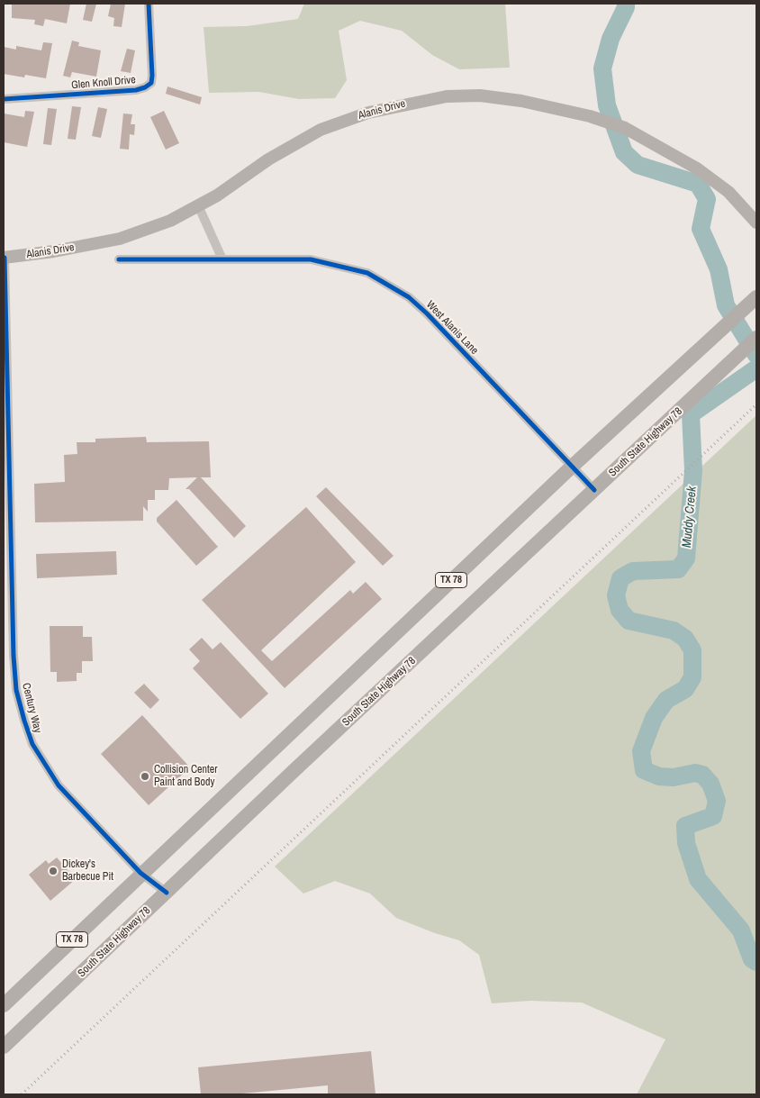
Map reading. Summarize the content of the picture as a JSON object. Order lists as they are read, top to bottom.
{
  "streets": {
    "main road": ["Alanis Drive", "South State Highway 78", "TX 78"],
    "street": ["Glen Knoll Drive", "West Alanis Lane", "Century Way"]
  },
  "crossings": [
    ["Alanis Drive", "Century Way"],
    ["West Alanis Lane", "South State Highway 78"],
    ["West Alanis Lane", "TX 78"],
    ["South State Highway 78", "Century Way"],
    ["TX 78", "Century Way"]
  ],
  "water": ["Muddy Creek"],
  "places": ["Collision Center Paint and Body", "Dickey's Barbecue Pit"]
}
